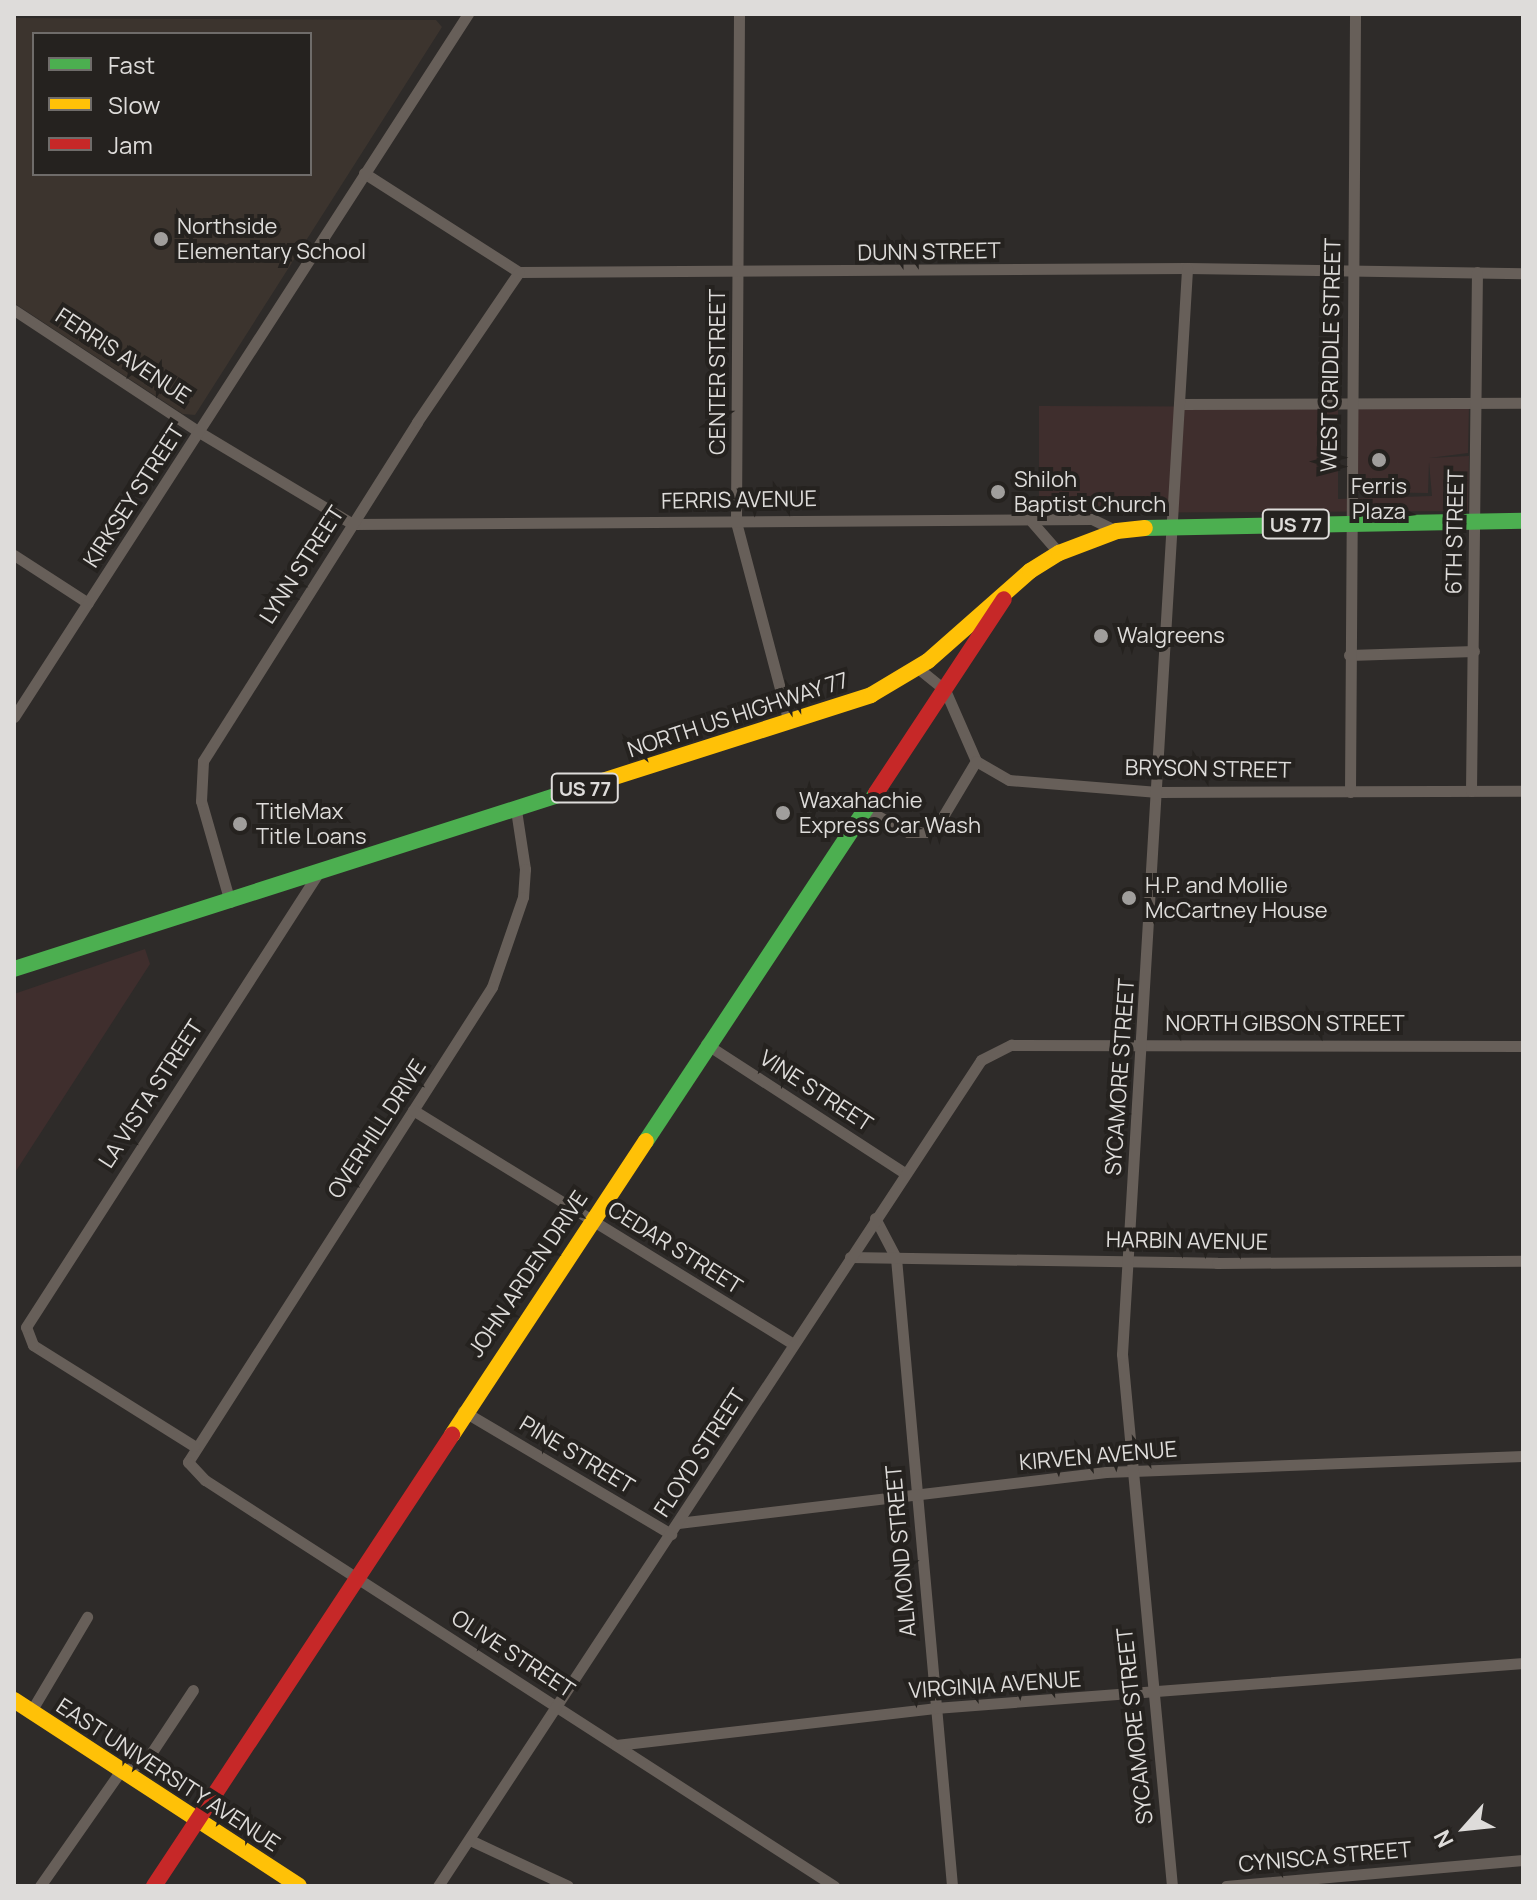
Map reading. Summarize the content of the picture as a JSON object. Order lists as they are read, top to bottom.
{
  "streets": {
    "street": [
      "DUNN STREET",
      "WEST CRIDDLE STREET",
      "FERRIS AVENUE",
      "CENTER STREET",
      "KIRKSEY STREET",
      "US 77",
      "6TH STREET",
      "LYNN STREET",
      "NORTH US HIGHWAY 77",
      "BRYSON STREET",
      "NORTH GIBSON STREET",
      "SYCAMORE STREET",
      "VINE STREET",
      "LA VISTA STREET",
      "OVERHILL DRIVE",
      "HARBIN AVENUE",
      "CEDAR STREET",
      "JOHN ARDEN DRIVE",
      "FLOYD STREET",
      "PINE STREET",
      "KIRVEN AVENUE",
      "ALMOND STREET",
      "OLIVE STREET",
      "VIRGINIA AVENUE",
      "EAST UNIVERSITY AVENUE",
      "CYNISCA STREET"
    ]
  },
  "crossings": [
    ["DUNN STREET", "WEST CRIDDLE STREET"],
    ["DUNN STREET", "CENTER STREET"],
    ["DUNN STREET", "6TH STREET"],
    ["DUNN STREET", "LYNN STREET"],
    ["DUNN STREET", "SYCAMORE STREET"],
    ["WEST CRIDDLE STREET", "FERRIS AVENUE"],
    ["WEST CRIDDLE STREET", "BRYSON STREET"],
    ["FERRIS AVENUE", "CENTER STREET"],
    ["FERRIS AVENUE", "KIRKSEY STREET"],
    ["FERRIS AVENUE", "6TH STREET"],
    ["FERRIS AVENUE", "LYNN STREET"],
    ["FERRIS AVENUE", "NORTH US HIGHWAY 77"],
    ["FERRIS AVENUE", "SYCAMORE STREET"],
    ["CENTER STREET", "NORTH US HIGHWAY 77"],
    ["6TH STREET", "BRYSON STREET"],
    ["LYNN STREET", "NORTH US HIGHWAY 77"],
    ["NORTH US HIGHWAY 77", "LA VISTA STREET"],
    ["NORTH US HIGHWAY 77", "OVERHILL DRIVE"],
    ["BRYSON STREET", "SYCAMORE STREET"],
    ["NORTH GIBSON STREET", "SYCAMORE STREET"],
    ["NORTH GIBSON STREET", "FLOYD STREET"],
    ["SYCAMORE STREET", "HARBIN AVENUE"],
    ["SYCAMORE STREET", "KIRVEN AVENUE"],
    ["SYCAMORE STREET", "VIRGINIA AVENUE"],
    ["VINE STREET", "JOHN ARDEN DRIVE"],
    ["VINE STREET", "FLOYD STREET"],
    ["LA VISTA STREET", "OVERHILL DRIVE"],
    ["LA VISTA STREET", "OLIVE STREET"],
    ["OVERHILL DRIVE", "CEDAR STREET"],
    ["OVERHILL DRIVE", "OLIVE STREET"],
    ["HARBIN AVENUE", "FLOYD STREET"],
    ["HARBIN AVENUE", "ALMOND STREET"],
    ["CEDAR STREET", "JOHN ARDEN DRIVE"],
    ["CEDAR STREET", "FLOYD STREET"],
    ["JOHN ARDEN DRIVE", "PINE STREET"],
    ["JOHN ARDEN DRIVE", "OLIVE STREET"],
    ["JOHN ARDEN DRIVE", "EAST UNIVERSITY AVENUE"],
    ["FLOYD STREET", "PINE STREET"],
    ["FLOYD STREET", "KIRVEN AVENUE"],
    ["FLOYD STREET", "ALMOND STREET"],
    ["FLOYD STREET", "OLIVE STREET"],
    ["PINE STREET", "KIRVEN AVENUE"],
    ["KIRVEN AVENUE", "ALMOND STREET"],
    ["ALMOND STREET", "VIRGINIA AVENUE"],
    ["OLIVE STREET", "VIRGINIA AVENUE"]
  ],
  "places": [
    "Northside Elementary School",
    "Ferris Plaza",
    "Shiloh Baptist Church",
    "Walgreens",
    "Waxahachie Express Car Wash",
    "TitleMax Title Loans",
    "H.P. and Mollie McCartney House"
  ],
  "legend": ["Fast", "Slow", "Jam"],
  "north": "bottom left"
}
